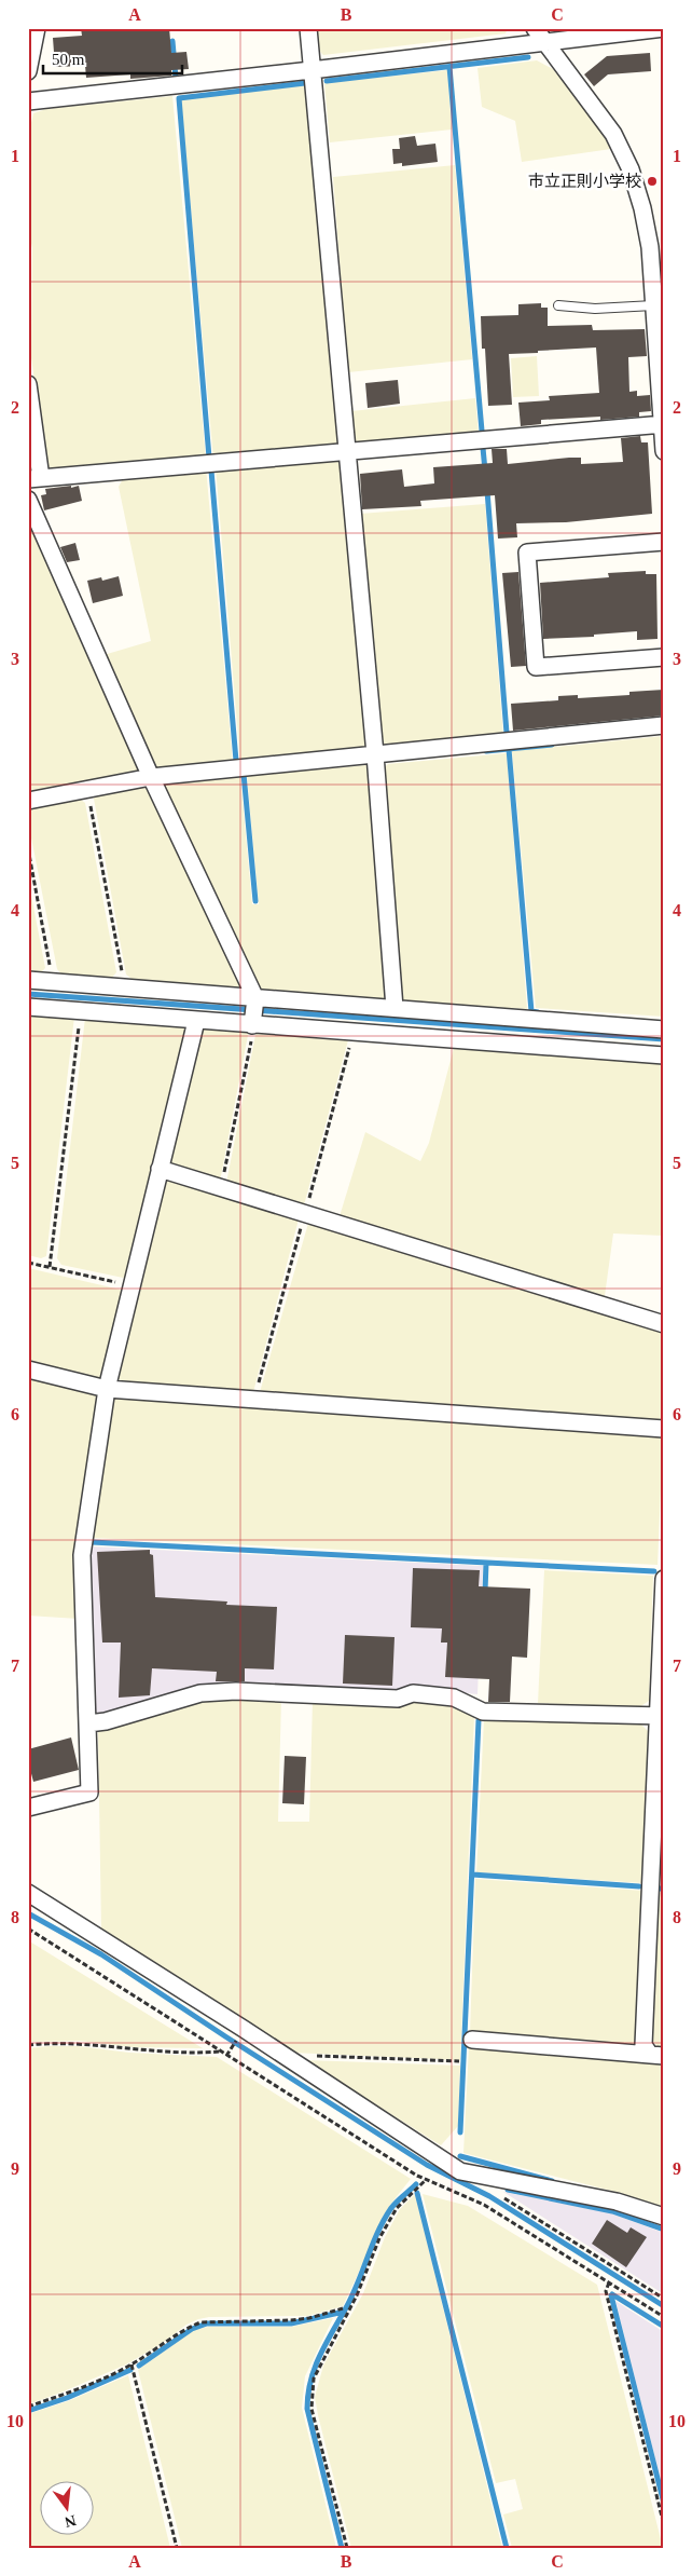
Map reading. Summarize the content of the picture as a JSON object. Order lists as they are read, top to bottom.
{
  "places": ["市立正則小学校"],
  "scale_bar": "50 m",
  "north": "bottom",
  "grid": {
    "columns": ["A", "B", "C"],
    "rows": [
      "1",
      "2",
      "3",
      "4",
      "5",
      "6",
      "7",
      "8",
      "9",
      "10"
    ]
  }
}
